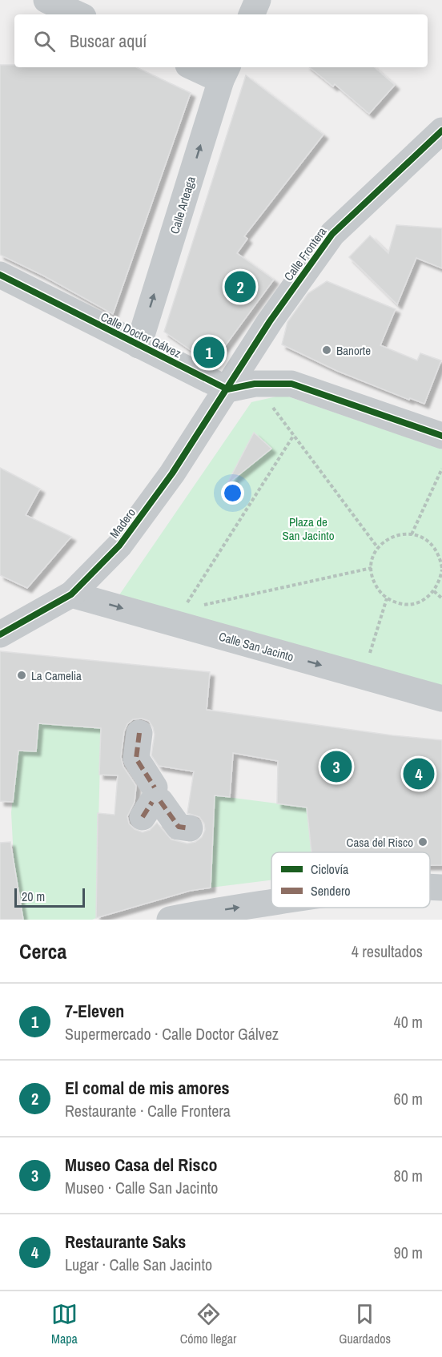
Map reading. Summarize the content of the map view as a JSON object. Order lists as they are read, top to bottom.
{
  "streets": {
    "street": [
      "Calle Arteaga",
      "Calle Frontera",
      "Calle Doctor Gálvez",
      "Madero",
      "Calle San Jacinto"
    ]
  },
  "crossings": [
    ["Calle Arteaga", "Calle Doctor Gálvez"],
    ["Calle Frontera", "Calle Doctor Gálvez"],
    ["Calle Frontera", "Madero"],
    ["Calle Doctor Gálvez", "Madero"],
    ["Madero", "Calle San Jacinto"]
  ],
  "one_way": ["Calle Arteaga", "Calle San Jacinto"],
  "parks": ["Plaza de San Jacinto"],
  "places": ["Banorte", "La Camelia", "Casa del Risco"],
  "legend": ["Ciclovía", "Sendero"],
  "scale_bar": "20 m",
  "page": {
    "search": "Buscar aquí",
    "pins": [
      "2",
      "1",
      "3",
      "4"
    ],
    "scale": "20 m",
    "heading": ["Cerca", "4 resultados"],
    "list": [
      {
        "mark": "1",
        "name": "7-Eleven",
        "note": "Supermercado · Calle Doctor Gálvez",
        "value": "40 m"
      },
      {
        "mark": "2",
        "name": "El comal de mis amores",
        "note": "Restaurante · Calle Frontera",
        "value": "60 m"
      },
      {
        "mark": "3",
        "name": "Museo Casa del Risco",
        "note": "Museo · Calle San Jacinto",
        "value": "80 m"
      },
      {
        "mark": "4",
        "name": "Restaurante Saks",
        "note": "Lugar · Calle San Jacinto",
        "value": "90 m"
      }
    ],
    "nav": ["Mapa", "Cómo llegar", "Guardados"]
  }
}
